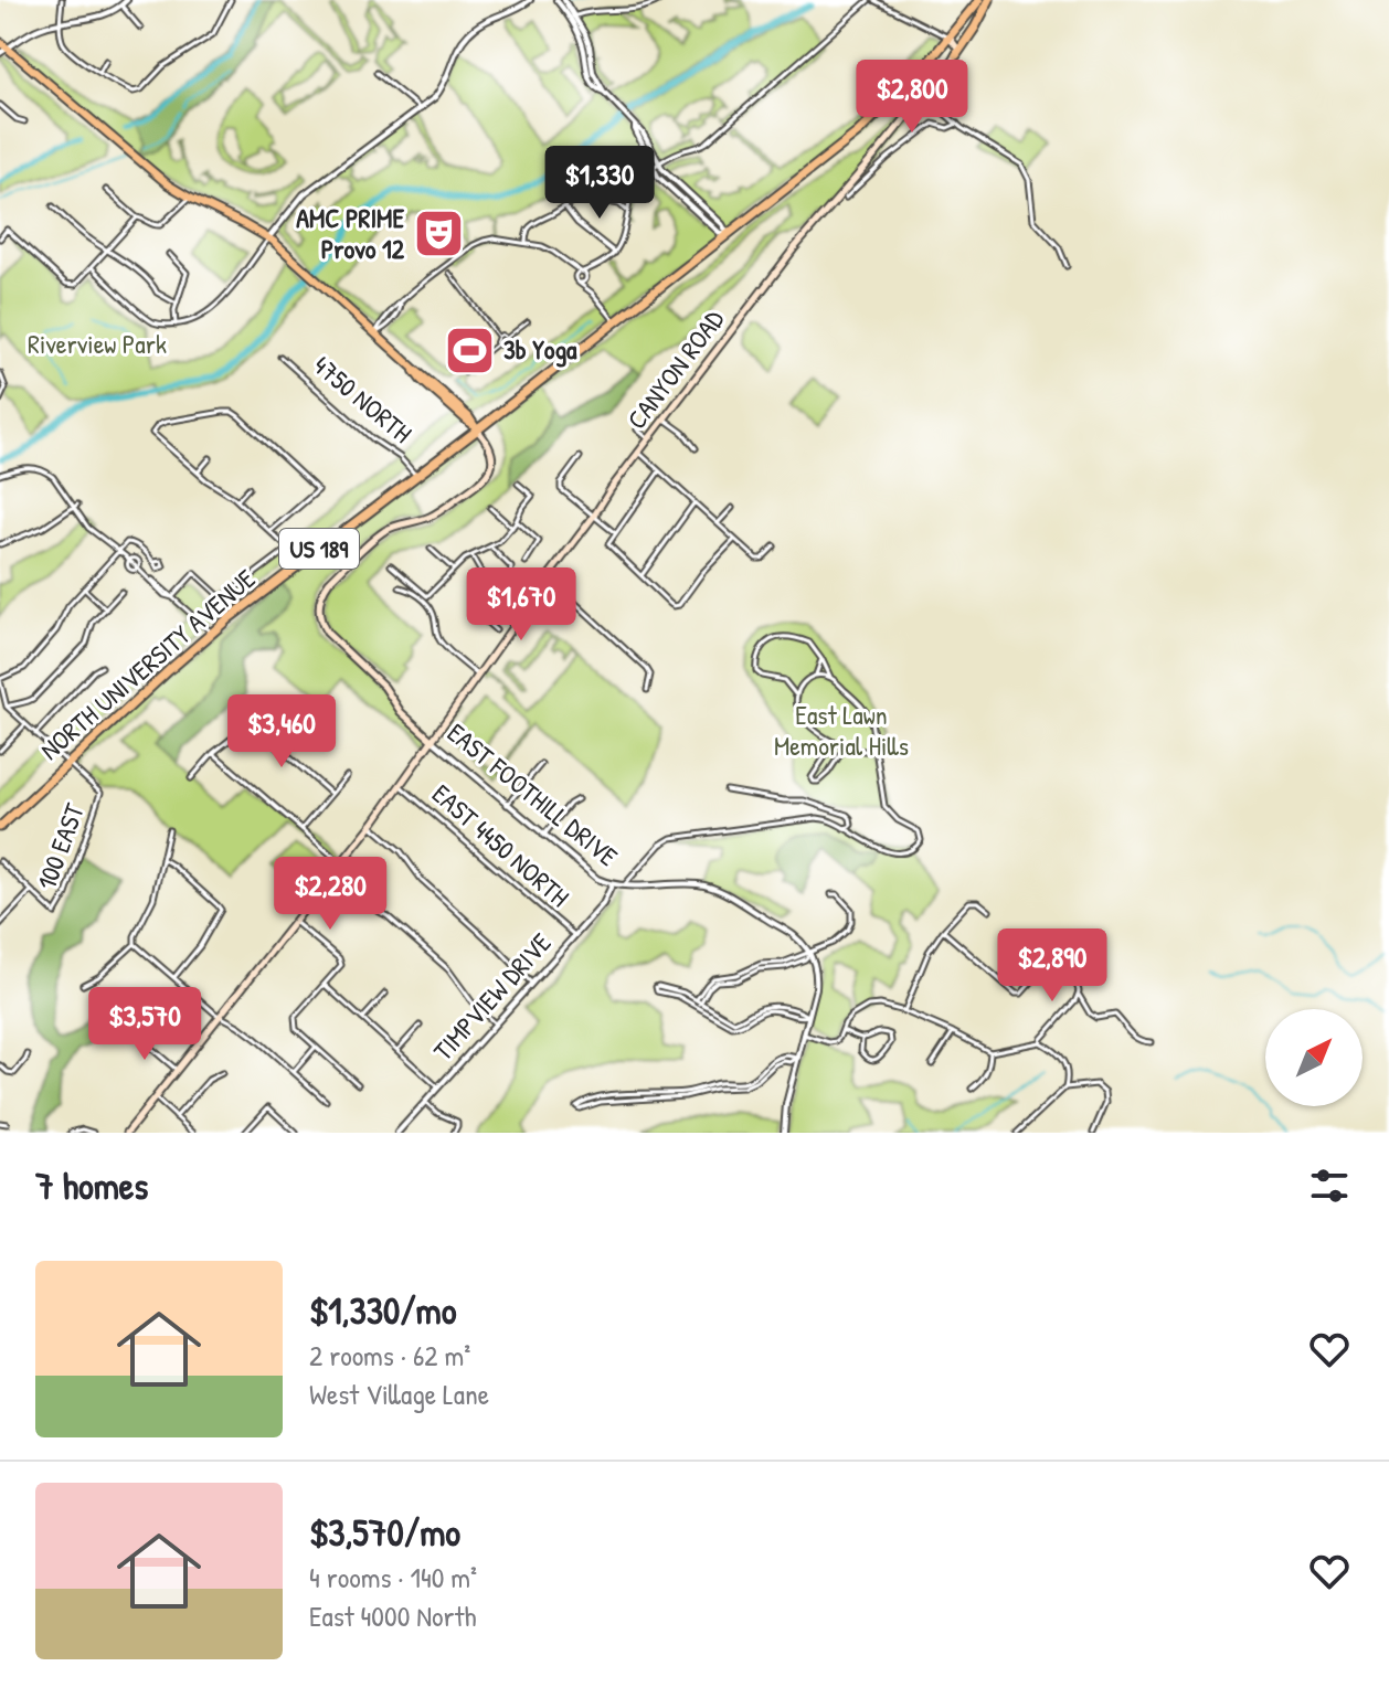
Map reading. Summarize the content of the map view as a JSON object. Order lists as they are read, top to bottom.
{
  "streets": {
    "highway": ["US 189", "NORTH UNIVERSITY AVENUE"],
    "main road": ["CANYON ROAD", "EAST FOOTHILL DRIVE"],
    "street": [
      "4750 NORTH",
      "EAST 4450 NORTH",
      "100 EAST",
      "TIMPVIEW DRIVE"
    ]
  },
  "crossings": [
    ["CANYON ROAD", "EAST FOOTHILL DRIVE"],
    ["CANYON ROAD", "EAST 4450 NORTH"],
    ["4750 NORTH", "NORTH UNIVERSITY AVENUE"],
    ["NORTH UNIVERSITY AVENUE", "EAST FOOTHILL DRIVE"],
    ["NORTH UNIVERSITY AVENUE", "100 EAST"],
    ["EAST FOOTHILL DRIVE", "TIMPVIEW DRIVE"],
    ["EAST 4450 NORTH", "TIMPVIEW DRIVE"]
  ],
  "parks": ["Riverview Park", "East Lawn Memorial Hills"],
  "places": {
    "theatre": ["AMC PRIME Provo 12"],
    "sports": ["3b Yoga"]
  },
  "north": "top right",
  "page": {
    "price": [
      "$2,800",
      "$1,330",
      "$1,670",
      "$3,460",
      "$2,280",
      "$2,890",
      "$3,570"
    ],
    "heading": "7 homes",
    "list": [
      {
        "name": "$1,330/mo",
        "note": "2 rooms · 62 m² · West Village Lane"
      },
      {
        "name": "$3,570/mo",
        "note": "4 rooms · 140 m² · East 4000 North"
      }
    ]
  }
}
